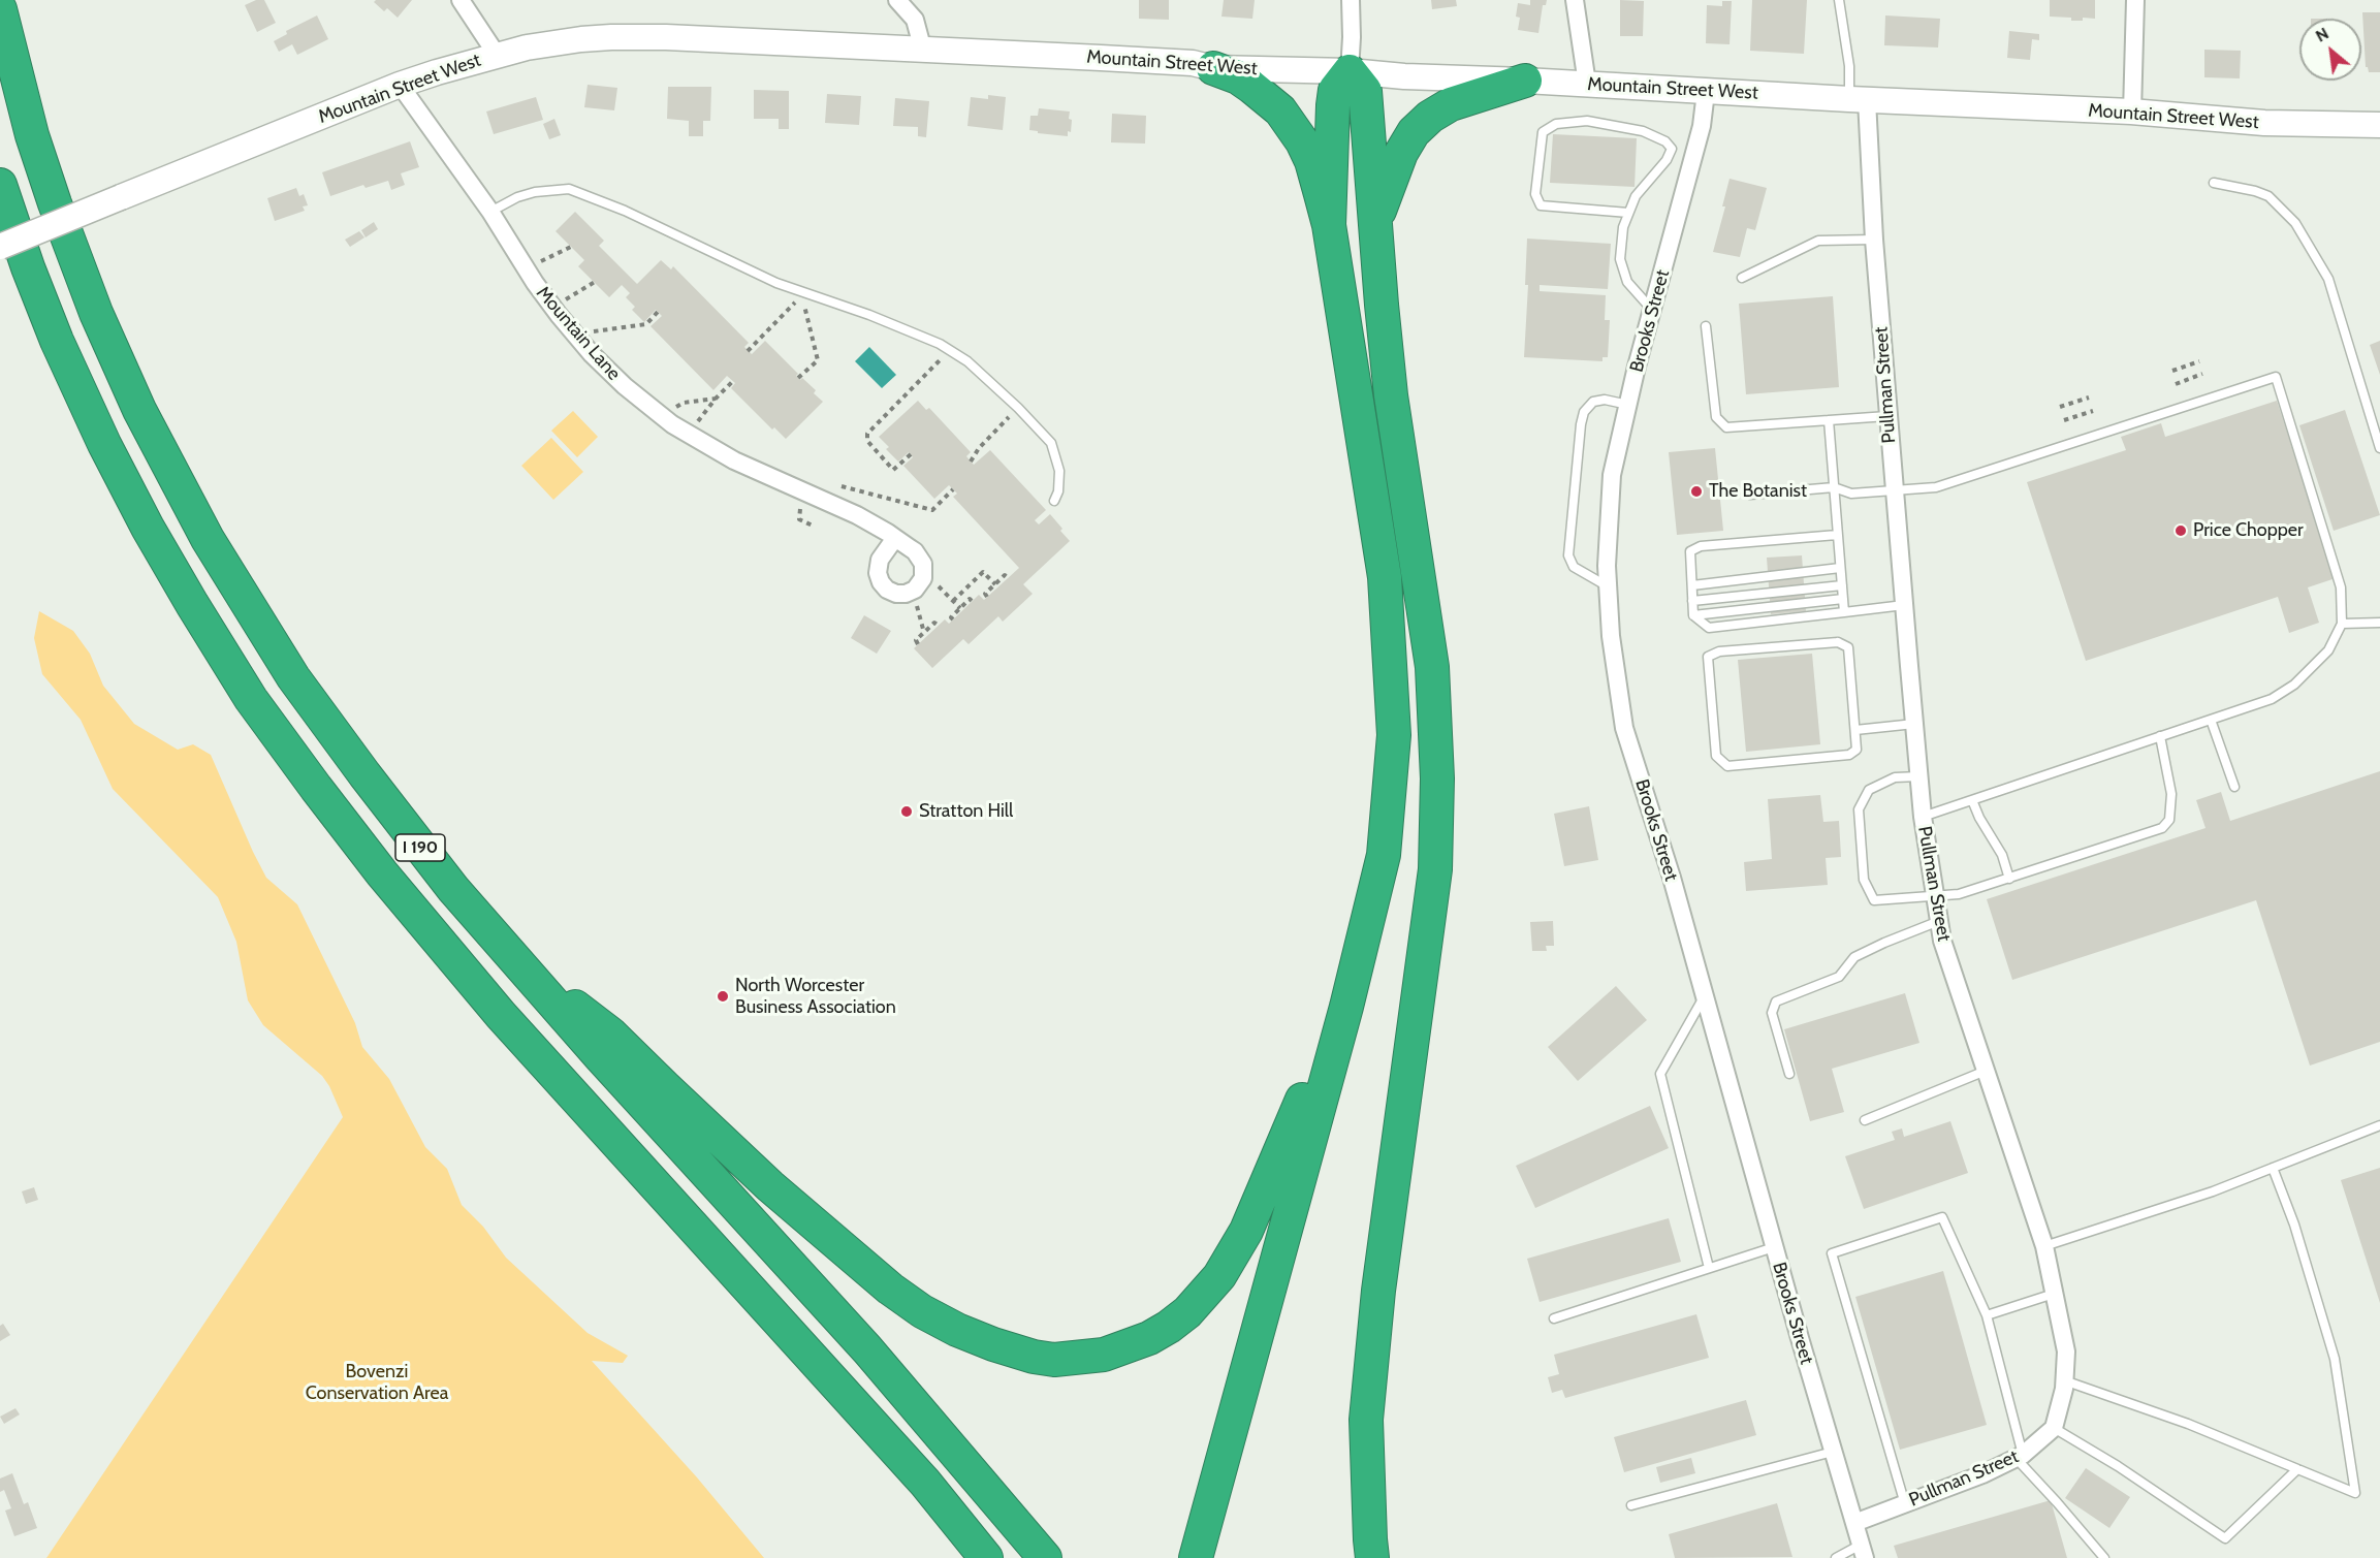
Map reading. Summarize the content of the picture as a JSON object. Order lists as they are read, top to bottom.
{
  "streets": {
    "highway": ["I 190"],
    "main road": ["Mountain Street West"],
    "street": ["Brooks Street", "Mountain Lane", "Pullman Street"]
  },
  "crossings": [
    ["Mountain Street West", "Brooks Street"],
    ["Mountain Street West", "Mountain Lane"],
    ["Mountain Street West", "Pullman Street"],
    ["Brooks Street", "Pullman Street"]
  ],
  "parks": ["Bovenzi Conservation Area"],
  "places": [
    "The Botanist",
    "Price Chopper",
    "Stratton Hill",
    "North Worcester Business Association"
  ],
  "north": "top left"
}
